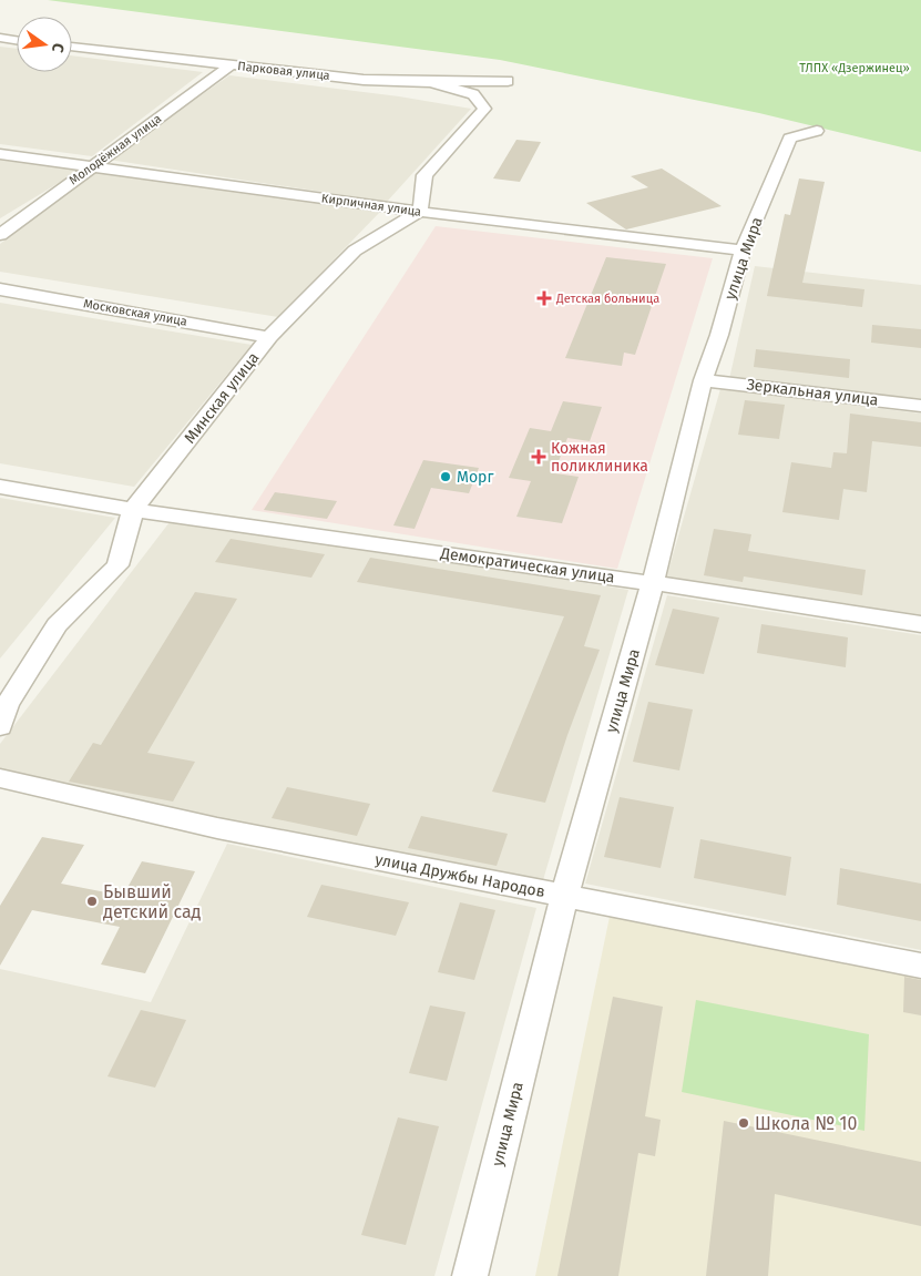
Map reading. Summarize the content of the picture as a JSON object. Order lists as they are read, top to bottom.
{
  "streets": {
    "street": [
      "Парковая улица",
      "Молодёжная улица",
      "Кирпичная улица",
      "улица Мира",
      "Московская улица",
      "Зеркальная улица",
      "Минская улица",
      "Демократическая улица",
      "улица Дружбы Народов"
    ]
  },
  "crossings": [
    ["Парковая улица", "Молодёжная улица"],
    ["Молодёжная улица", "Кирпичная улица"],
    ["Кирпичная улица", "улица Мира"],
    ["Кирпичная улица", "Минская улица"],
    ["улица Мира", "Зеркальная улица"],
    ["улица Мира", "Демократическая улица"],
    ["улица Мира", "улица Дружбы Народов"],
    ["Московская улица", "Минская улица"],
    ["Минская улица", "Демократическая улица"]
  ],
  "parks": ["ТЛПХ «Дзержинец»"],
  "places": {
    "health": ["Детская больница", "Кожная поликлиника"],
    "other": ["Морг", "Бывший детский сад", "Школа № 10"]
  },
  "north": "right"
}
